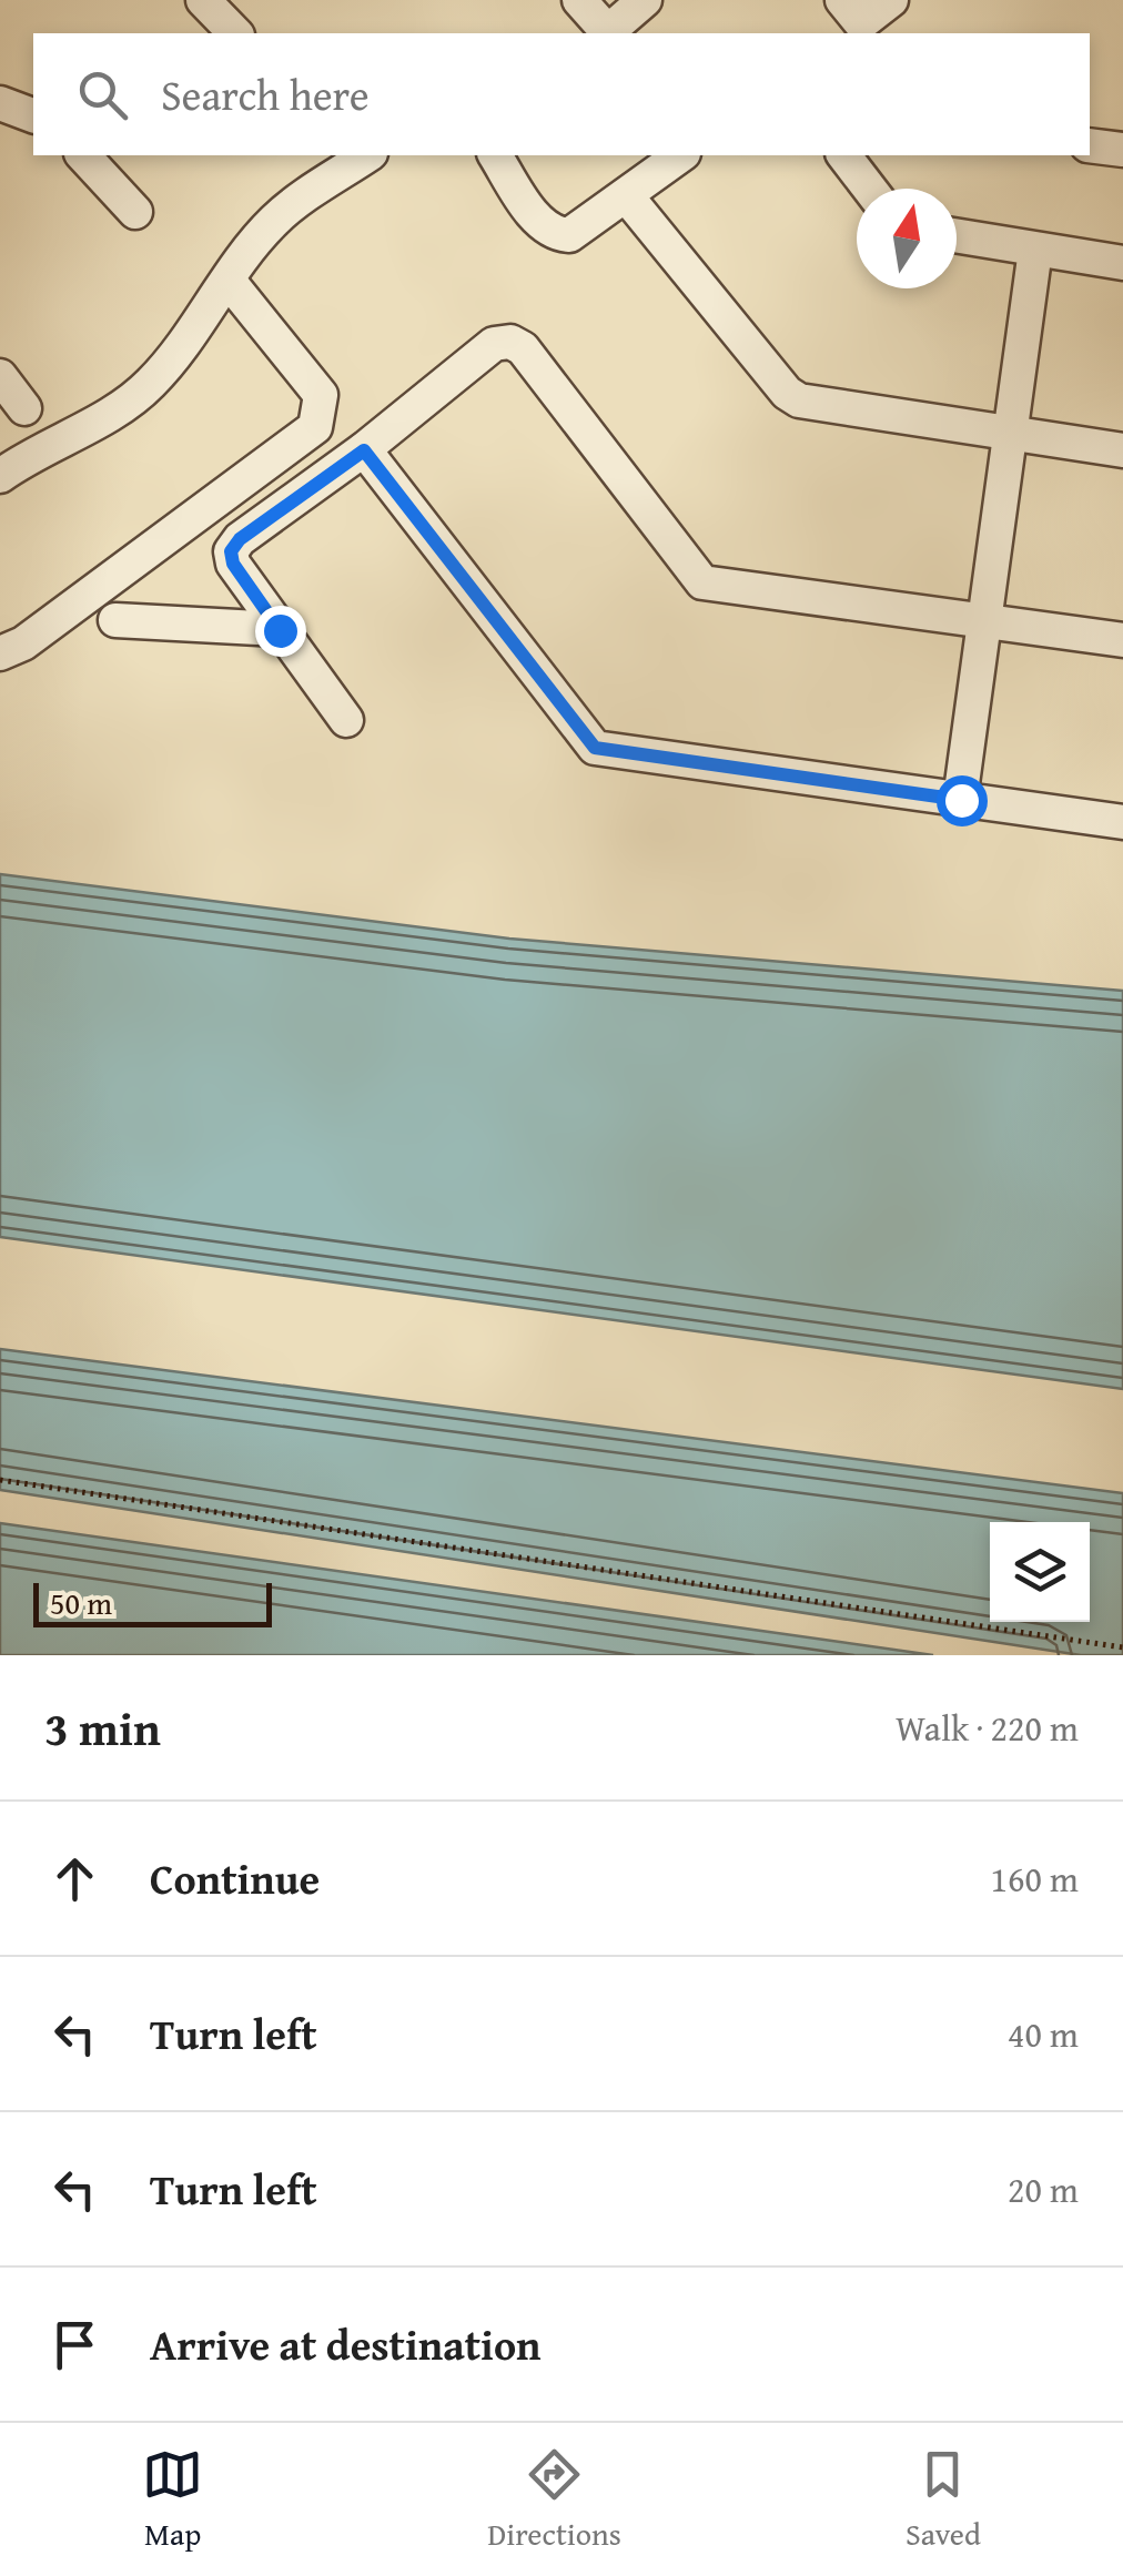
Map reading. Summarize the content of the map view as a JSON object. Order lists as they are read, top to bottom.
{
  "scale_bar": "50 m",
  "north": "top",
  "page": {
    "search": "Search here",
    "scale": "50 m",
    "heading": ["3 min", "Walk · 220 m"],
    "list": [
      ["Continue", "160 m"],
      ["Turn left", "40 m"],
      ["Turn left", "20 m"],
      "Arrive at destination"
    ],
    "nav": ["Map", "Directions", "Saved"]
  }
}
